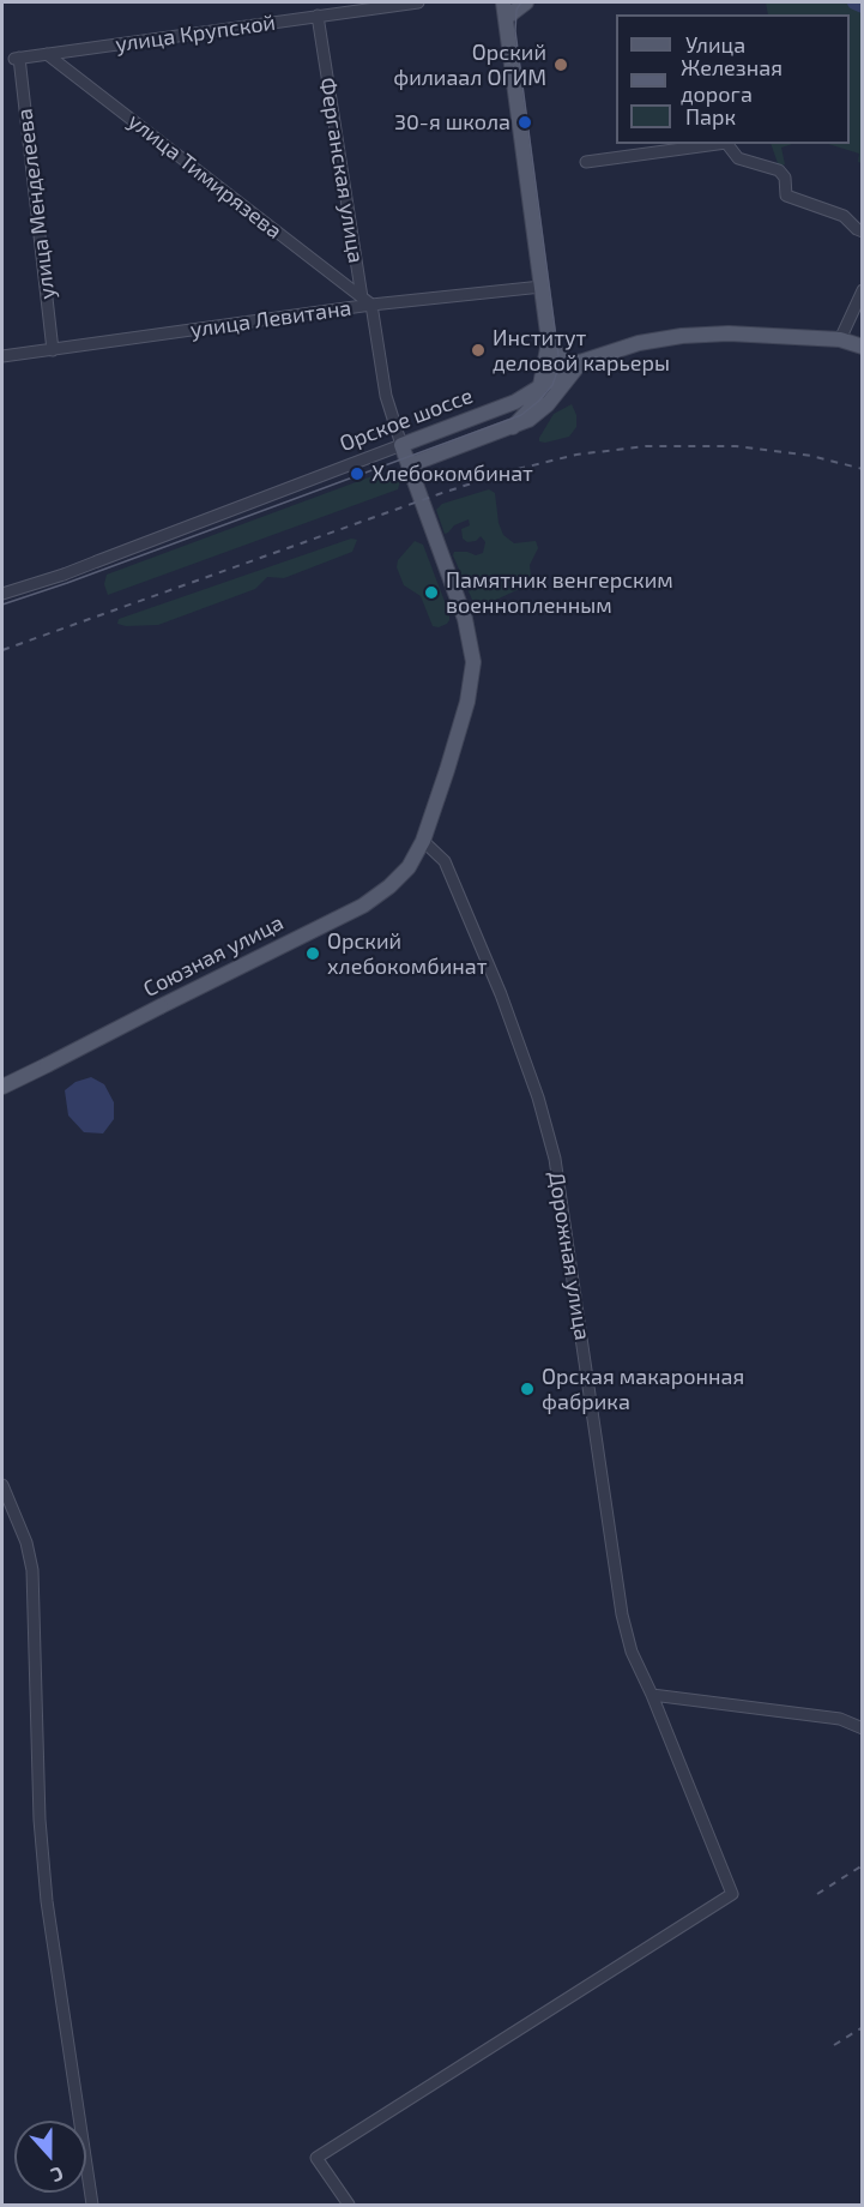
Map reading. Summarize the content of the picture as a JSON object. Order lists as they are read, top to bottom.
{
  "streets": {
    "main road": ["Орское шоссе", "Союзная улица"],
    "street": [
      "улица Крупской",
      "Ферганская улица",
      "улица Тимирязева",
      "улица Менделеева",
      "улица Левитана",
      "Дорожная улица"
    ]
  },
  "crossings": [
    ["улица Крупской", "Ферганская улица"],
    ["улица Крупской", "улица Тимирязева"],
    ["улица Крупской", "улица Менделеева"],
    ["Ферганская улица", "улица Тимирязева"],
    ["улица Менделеева", "улица Левитана"],
    ["Орское шоссе", "Союзная улица"],
    ["Союзная улица", "Дорожная улица"]
  ],
  "places": [
    "Орский филиаал ОГИМ",
    "30-я школа",
    "Институт деловой карьеры",
    "Хлебокомбинат",
    "Памятник венгерским военнопленным",
    "Орский хлебокомбинат",
    "Орская макаронная фабрика"
  ],
  "legend": ["Улица", "Железная дорога", "Парк"],
  "north": "bottom"
}
